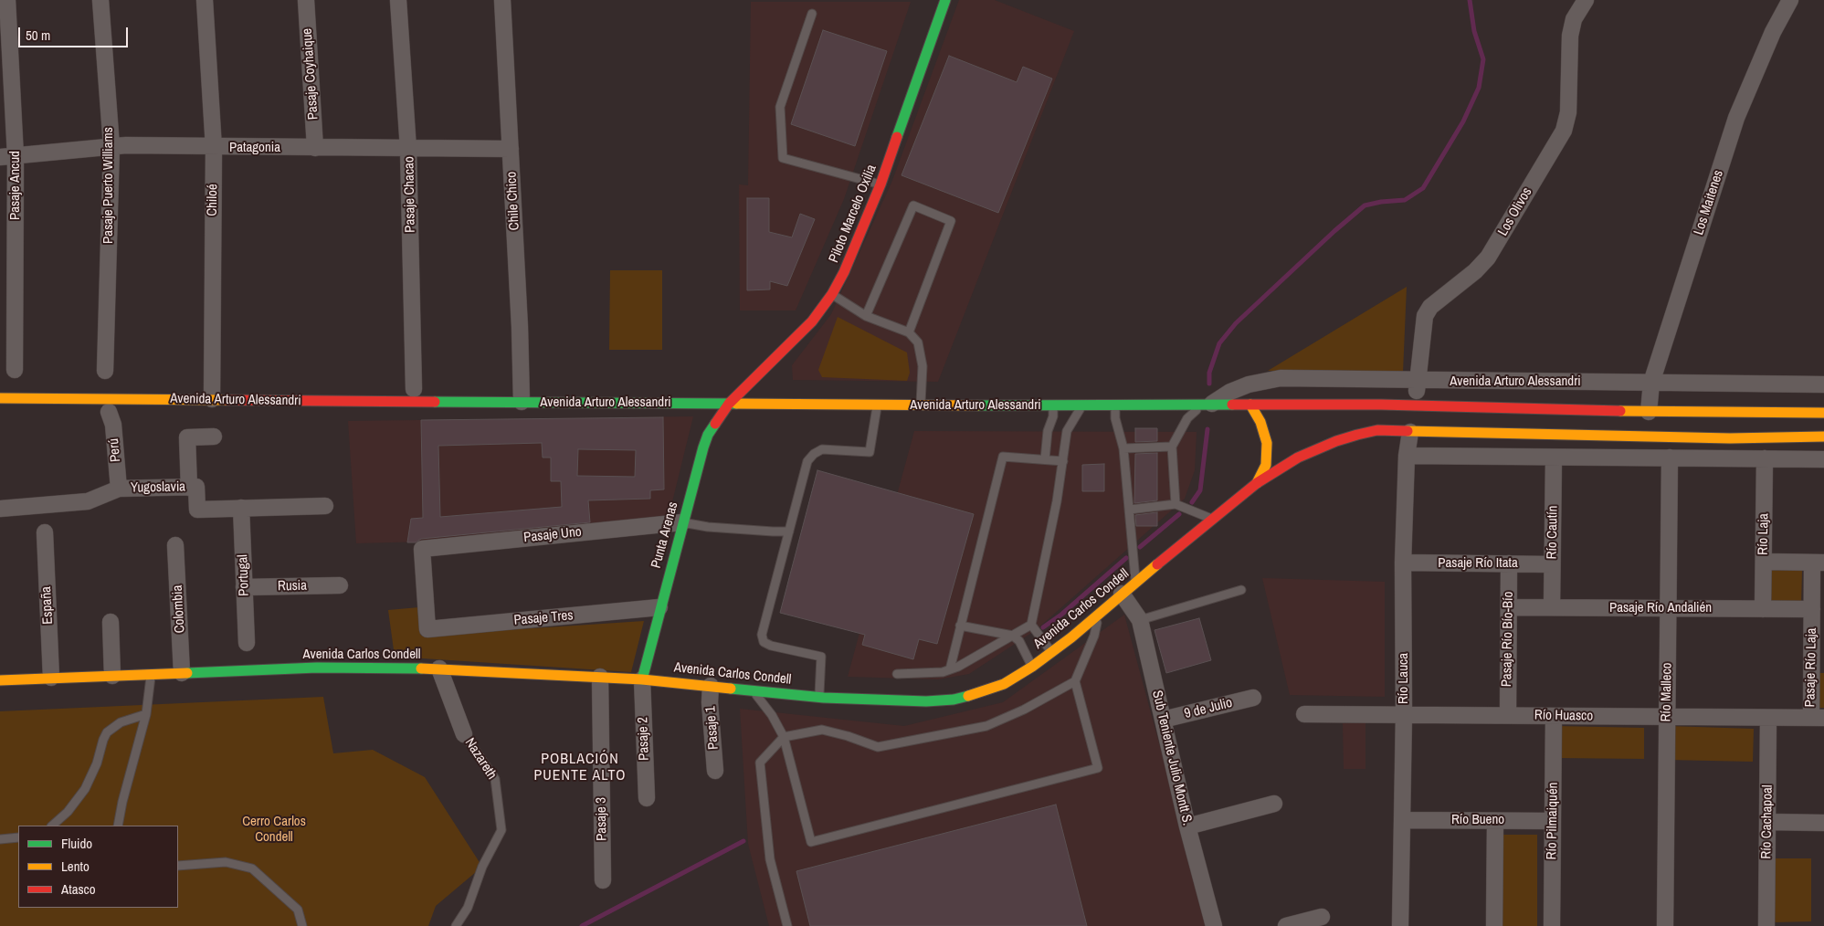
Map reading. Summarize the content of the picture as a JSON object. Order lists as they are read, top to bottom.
{
  "streets": {
    "main road": [
      "Piloto Marcelo Oxilia",
      "Avenida Arturo Alessandri",
      "Punta Arenas",
      "Avenida Carlos Condell"
    ],
    "street": [
      "Pasaje Coyhaique",
      "Patagonia",
      "Pasaje Ancud",
      "Pasaje Puerto Williams",
      "Pasaje Chacao",
      "Chiloé",
      "Chile Chico",
      "Los Maitenes",
      "Los Olivos",
      "Perú",
      "Yugoslavia",
      "Río Cautín",
      "Río Laja",
      "Pasaje Uno",
      "Pasaje Río Itata",
      "Portugal",
      "Rusia",
      "España",
      "Pasaje Río Andalién",
      "Colombia",
      "Pasaje Tres",
      "Pasaje Río Bío-Bío",
      "Pasaje Río Laja",
      "Río Lauca",
      "Río Malleco",
      "9 de Julio",
      "Río Huasco",
      "Pasaje 1",
      "Pasaje 2",
      "Sub Teniente Julio Montt S.",
      "Nazareth",
      "Pasaje 3",
      "Río Bueno",
      "Río Pilmaiquén",
      "Río Cachapoal"
    ]
  },
  "crossings": [
    ["Pasaje Coyhaique", "Patagonia"],
    ["Patagonia", "Pasaje Ancud"],
    ["Patagonia", "Pasaje Puerto Williams"],
    ["Patagonia", "Pasaje Chacao"],
    ["Patagonia", "Chiloé"],
    ["Patagonia", "Chile Chico"],
    ["Chiloé", "Avenida Arturo Alessandri"],
    ["Chile Chico", "Avenida Arturo Alessandri"],
    ["Los Maitenes", "Avenida Arturo Alessandri"],
    ["Los Olivos", "Avenida Arturo Alessandri"],
    ["Piloto Marcelo Oxilia", "Avenida Arturo Alessandri"],
    ["Piloto Marcelo Oxilia", "Punta Arenas"],
    ["Avenida Arturo Alessandri", "Punta Arenas"],
    ["Avenida Arturo Alessandri", "Avenida Carlos Condell"],
    ["Perú", "Yugoslavia"],
    ["Yugoslavia", "Portugal"],
    ["Río Cautín", "Pasaje Río Itata"],
    ["Río Cautín", "Pasaje Río Andalién"],
    ["Río Laja", "Pasaje Río Andalién"],
    ["Pasaje Uno", "Punta Arenas"],
    ["Pasaje Uno", "Pasaje Tres"],
    ["Punta Arenas", "Avenida Carlos Condell"],
    ["Punta Arenas", "Pasaje Tres"],
    ["Punta Arenas", "Pasaje 2"],
    ["Pasaje Río Itata", "Pasaje Río Bío-Bío"],
    ["Pasaje Río Itata", "Río Lauca"],
    ["Portugal", "Rusia"],
    ["España", "Avenida Carlos Condell"],
    ["Pasaje Río Andalién", "Pasaje Río Bío-Bío"],
    ["Pasaje Río Andalién", "Pasaje Río Laja"],
    ["Pasaje Río Andalién", "Río Malleco"],
    ["Colombia", "Avenida Carlos Condell"],
    ["Avenida Carlos Condell", "Pasaje 1"],
    ["Avenida Carlos Condell", "Pasaje 2"],
    ["Avenida Carlos Condell", "Sub Teniente Julio Montt S."],
    ["Avenida Carlos Condell", "Nazareth"],
    ["Avenida Carlos Condell", "Pasaje 3"],
    ["Pasaje Río Bío-Bío", "Río Huasco"],
    ["Pasaje Río Laja", "Río Huasco"],
    ["Río Lauca", "Río Huasco"],
    ["Río Lauca", "Río Bueno"],
    ["Río Malleco", "Río Huasco"],
    ["9 de Julio", "Sub Teniente Julio Montt S."],
    ["Río Huasco", "Río Pilmaiquén"],
    ["Río Huasco", "Río Cachapoal"],
    ["Río Bueno", "Río Pilmaiquén"]
  ],
  "districts": ["POBLACIÓN PUENTE ALTO"],
  "parks": ["Cerro Carlos Condell"],
  "legend": ["Fluido", "Lento", "Atasco"],
  "scale_bar": "50 m"
}
